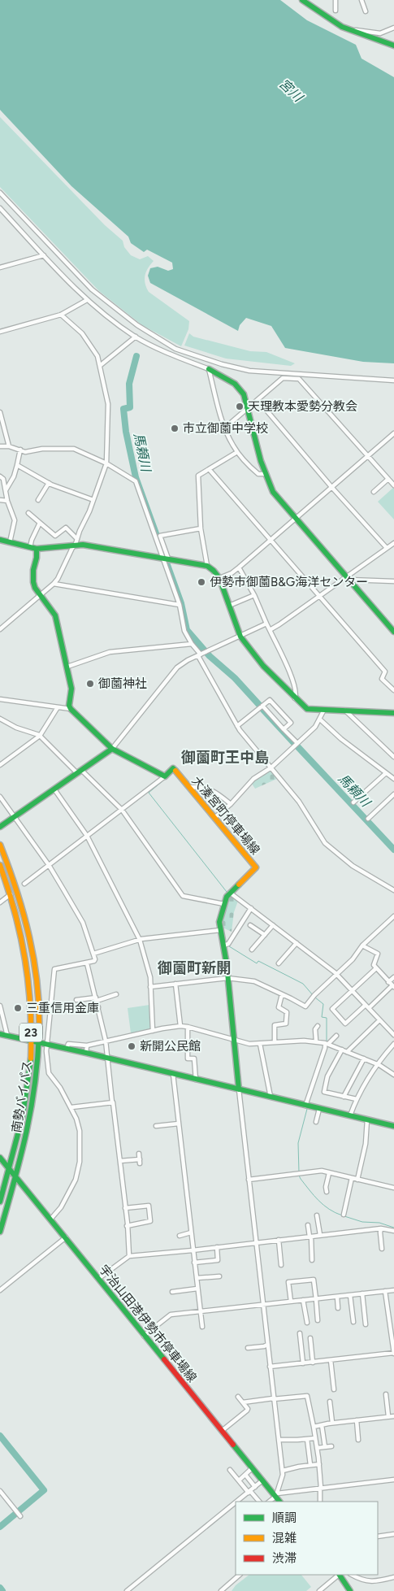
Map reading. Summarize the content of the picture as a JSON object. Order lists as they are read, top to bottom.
{
  "streets": {
    "main road": [
      "大湊宮町停車場線",
      "23",
      "南勢バイパス",
      "宇治山田港伊勢市停車場線"
    ]
  },
  "crossings": [
    ["南勢バイパス", "宇治山田港伊勢市停車場線"]
  ],
  "districts": ["御薗町王中島", "御薗町新開"],
  "water": ["宮川", "馬頼川"],
  "places": [
    "天理教本愛勢分教会",
    "市立御薗中学校",
    "伊勢市御薗B&G海洋センター",
    "御薗神社",
    "三重信用金庫",
    "新開公民館"
  ],
  "legend": ["順調", "混雑", "渋滞"]
}
